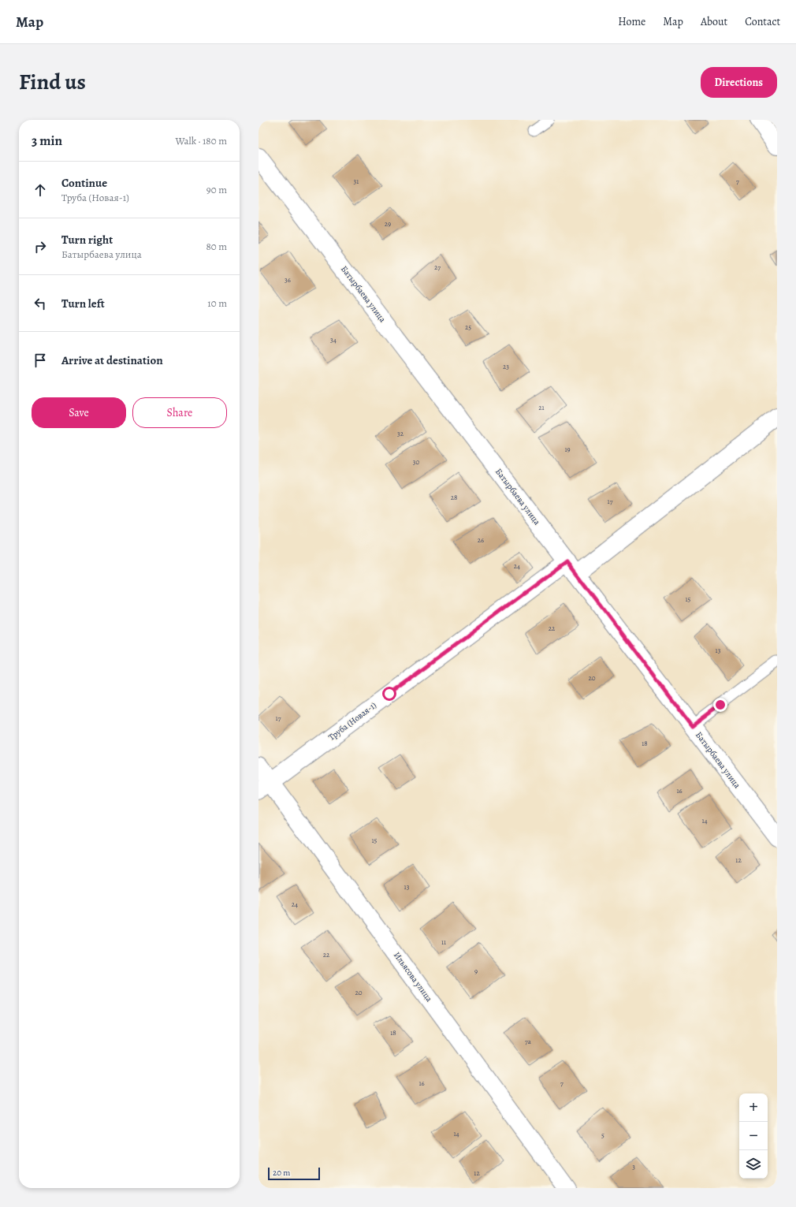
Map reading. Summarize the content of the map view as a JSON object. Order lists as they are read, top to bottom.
{
  "streets": {
    "street": ["Батырбаева улица", "Труба (Новая-1)", "Ильясова улица"]
  },
  "crossings": [
    ["Батырбаева улица", "Труба (Новая-1)"],
    ["Труба (Новая-1)", "Ильясова улица"]
  ],
  "house_numbers": [
    "31",
    "7",
    "29",
    "27",
    "36",
    "25",
    "34",
    "23",
    "21",
    "32",
    "19",
    "30",
    "28",
    "17",
    "26",
    "24",
    "15",
    "22",
    "13",
    "20",
    "17",
    "18",
    "16",
    "14",
    "15",
    "12",
    "13",
    "24",
    "11",
    "22",
    "9",
    "20",
    "18",
    "7а",
    "16",
    "7",
    "14",
    "5",
    "3",
    "12"
  ],
  "scale_bar": "20 m",
  "page": {
    "header": "Map",
    "nav": [
      "Home",
      "Map",
      "About",
      "Contact"
    ],
    "title": "Find us",
    "buttons": [
      "Directions",
      ["Save", "Share"]
    ],
    "heading": ["3 min", "Walk · 180 m"],
    "list": [
      ["Continue", "Труба (Новая-1)", "90 m"],
      ["Turn right", "Батырбаева улица", "80 m"],
      ["Turn left", "10 m"],
      "Arrive at destination"
    ],
    "map_buttons": ["+", "−"],
    "scale": "20 m"
  }
}
